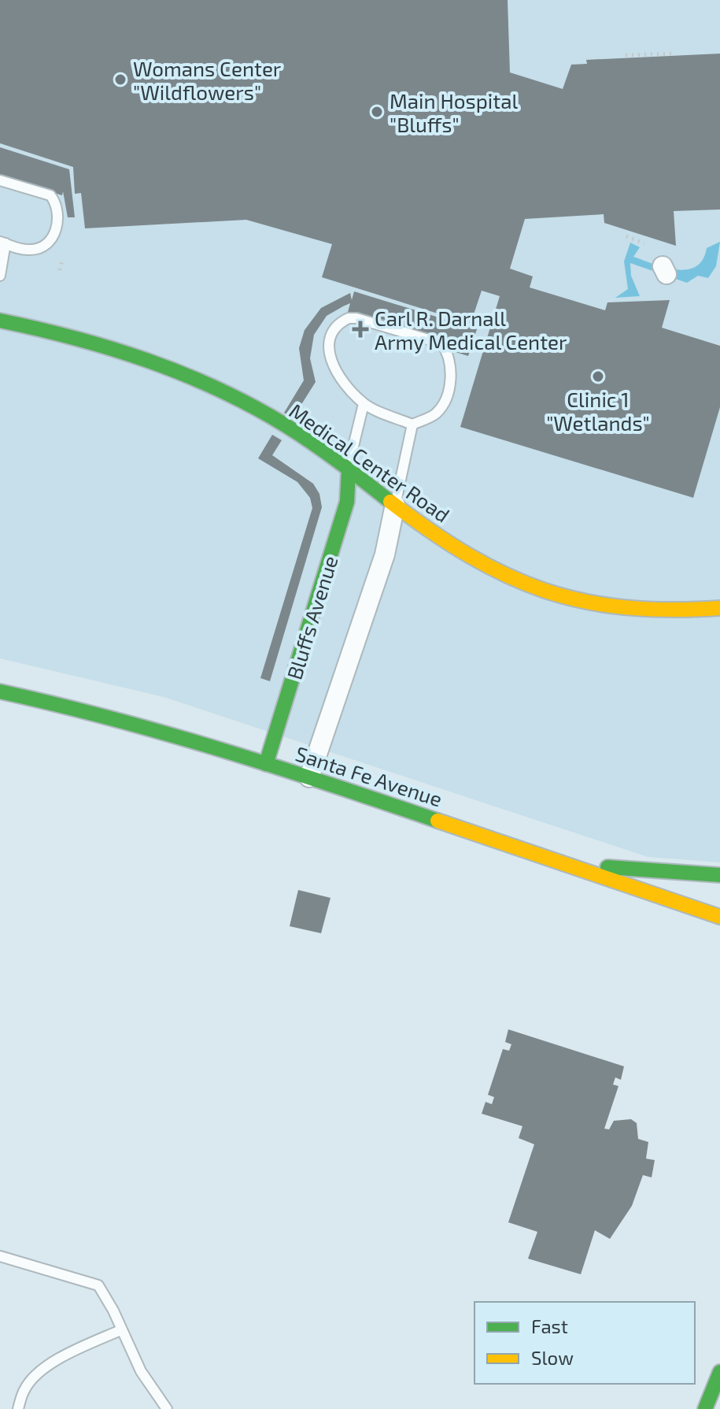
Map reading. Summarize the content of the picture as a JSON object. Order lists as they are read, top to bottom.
{
  "streets": {
    "street": ["Medical Center Road", "Bluffs Avenue", "Santa Fe Avenue"]
  },
  "crossings": [
    ["Medical Center Road", "Bluffs Avenue"],
    ["Bluffs Avenue", "Santa Fe Avenue"]
  ],
  "places": {
    "other": ["Womans Center \"Wildflowers\"", "Main Hospital \"Bluffs\"", "Clinic 1 \"Wetlands\""],
    "health": ["Carl R. Darnall Army Medical Center"]
  },
  "legend": ["Fast", "Slow"]
}
